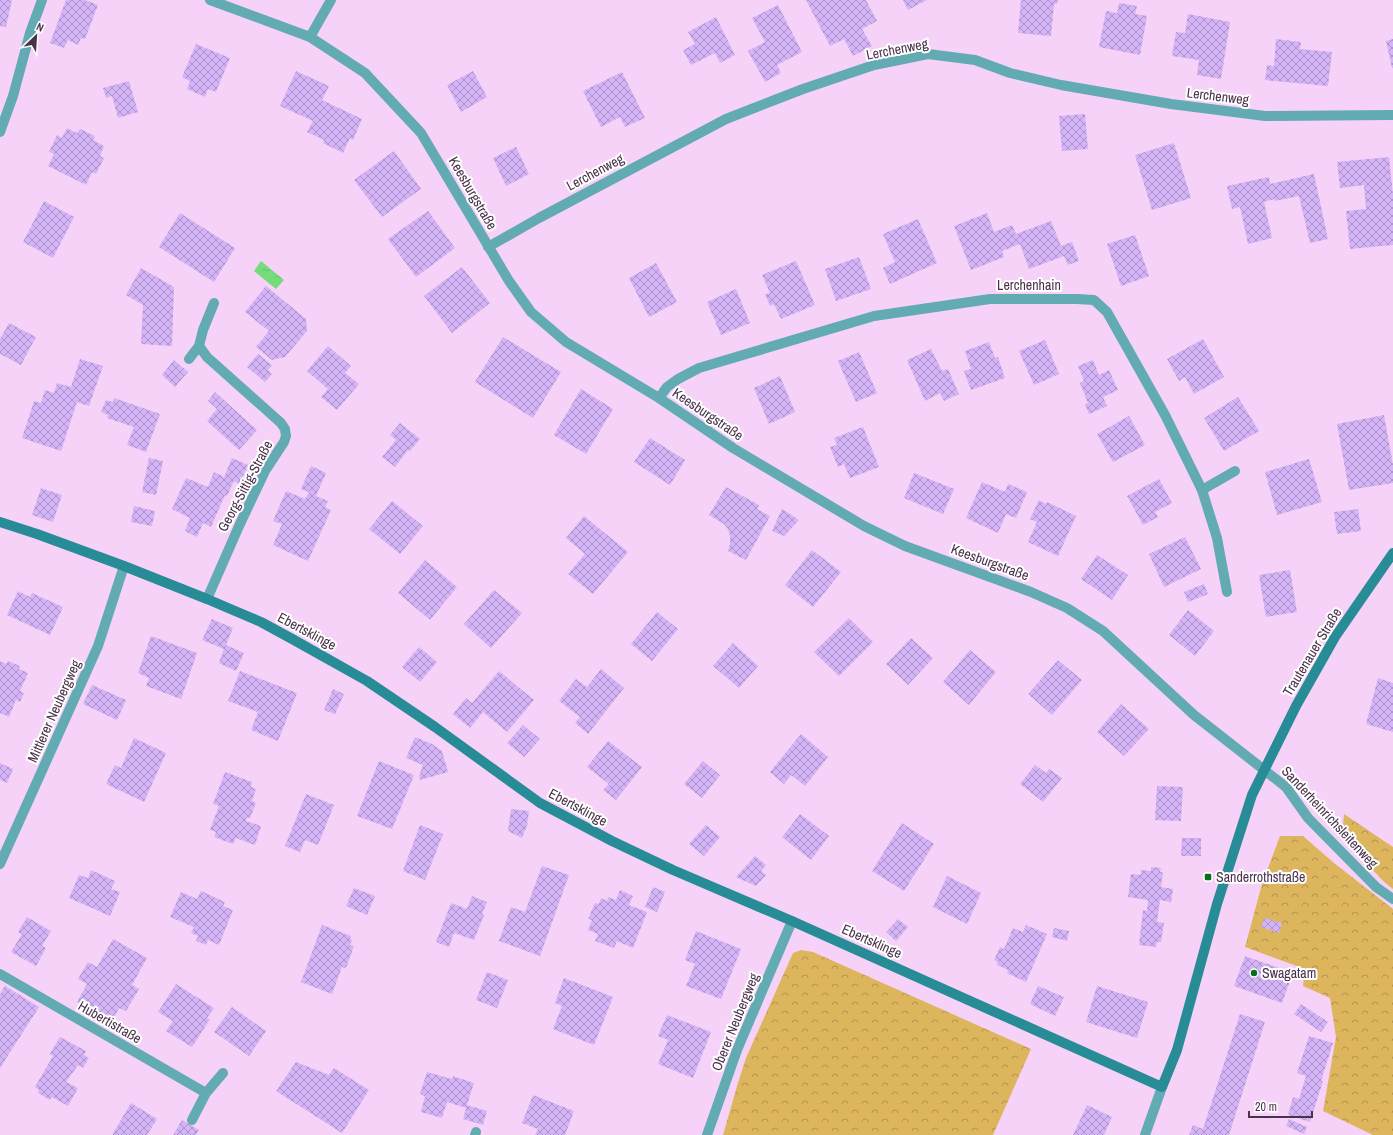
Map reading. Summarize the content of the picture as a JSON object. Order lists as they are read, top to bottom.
{
  "streets": {
    "street": [
      "Lerchenweg",
      "Keesburgstraße",
      "Lerchenhain",
      "Georg-Sittig-Straße",
      "Ebertsklinge",
      "Trautenauer Straße",
      "Mittlerer Neubergweg",
      "Sanderheinrichsleitenweg",
      "Hubertistraße",
      "Oberer Neubergweg"
    ]
  },
  "crossings": [
    ["Lerchenweg", "Keesburgstraße"],
    ["Keesburgstraße", "Lerchenhain"],
    ["Keesburgstraße", "Trautenauer Straße"],
    ["Keesburgstraße", "Sanderheinrichsleitenweg"],
    ["Georg-Sittig-Straße", "Ebertsklinge"],
    ["Ebertsklinge", "Mittlerer Neubergweg"],
    ["Ebertsklinge", "Oberer Neubergweg"],
    ["Trautenauer Straße", "Sanderheinrichsleitenweg"]
  ],
  "places": {
    "transit": ["Sanderrothstraße"],
    "other": ["Swagatam"]
  },
  "scale_bar": "20 m",
  "north": "top right"
}
